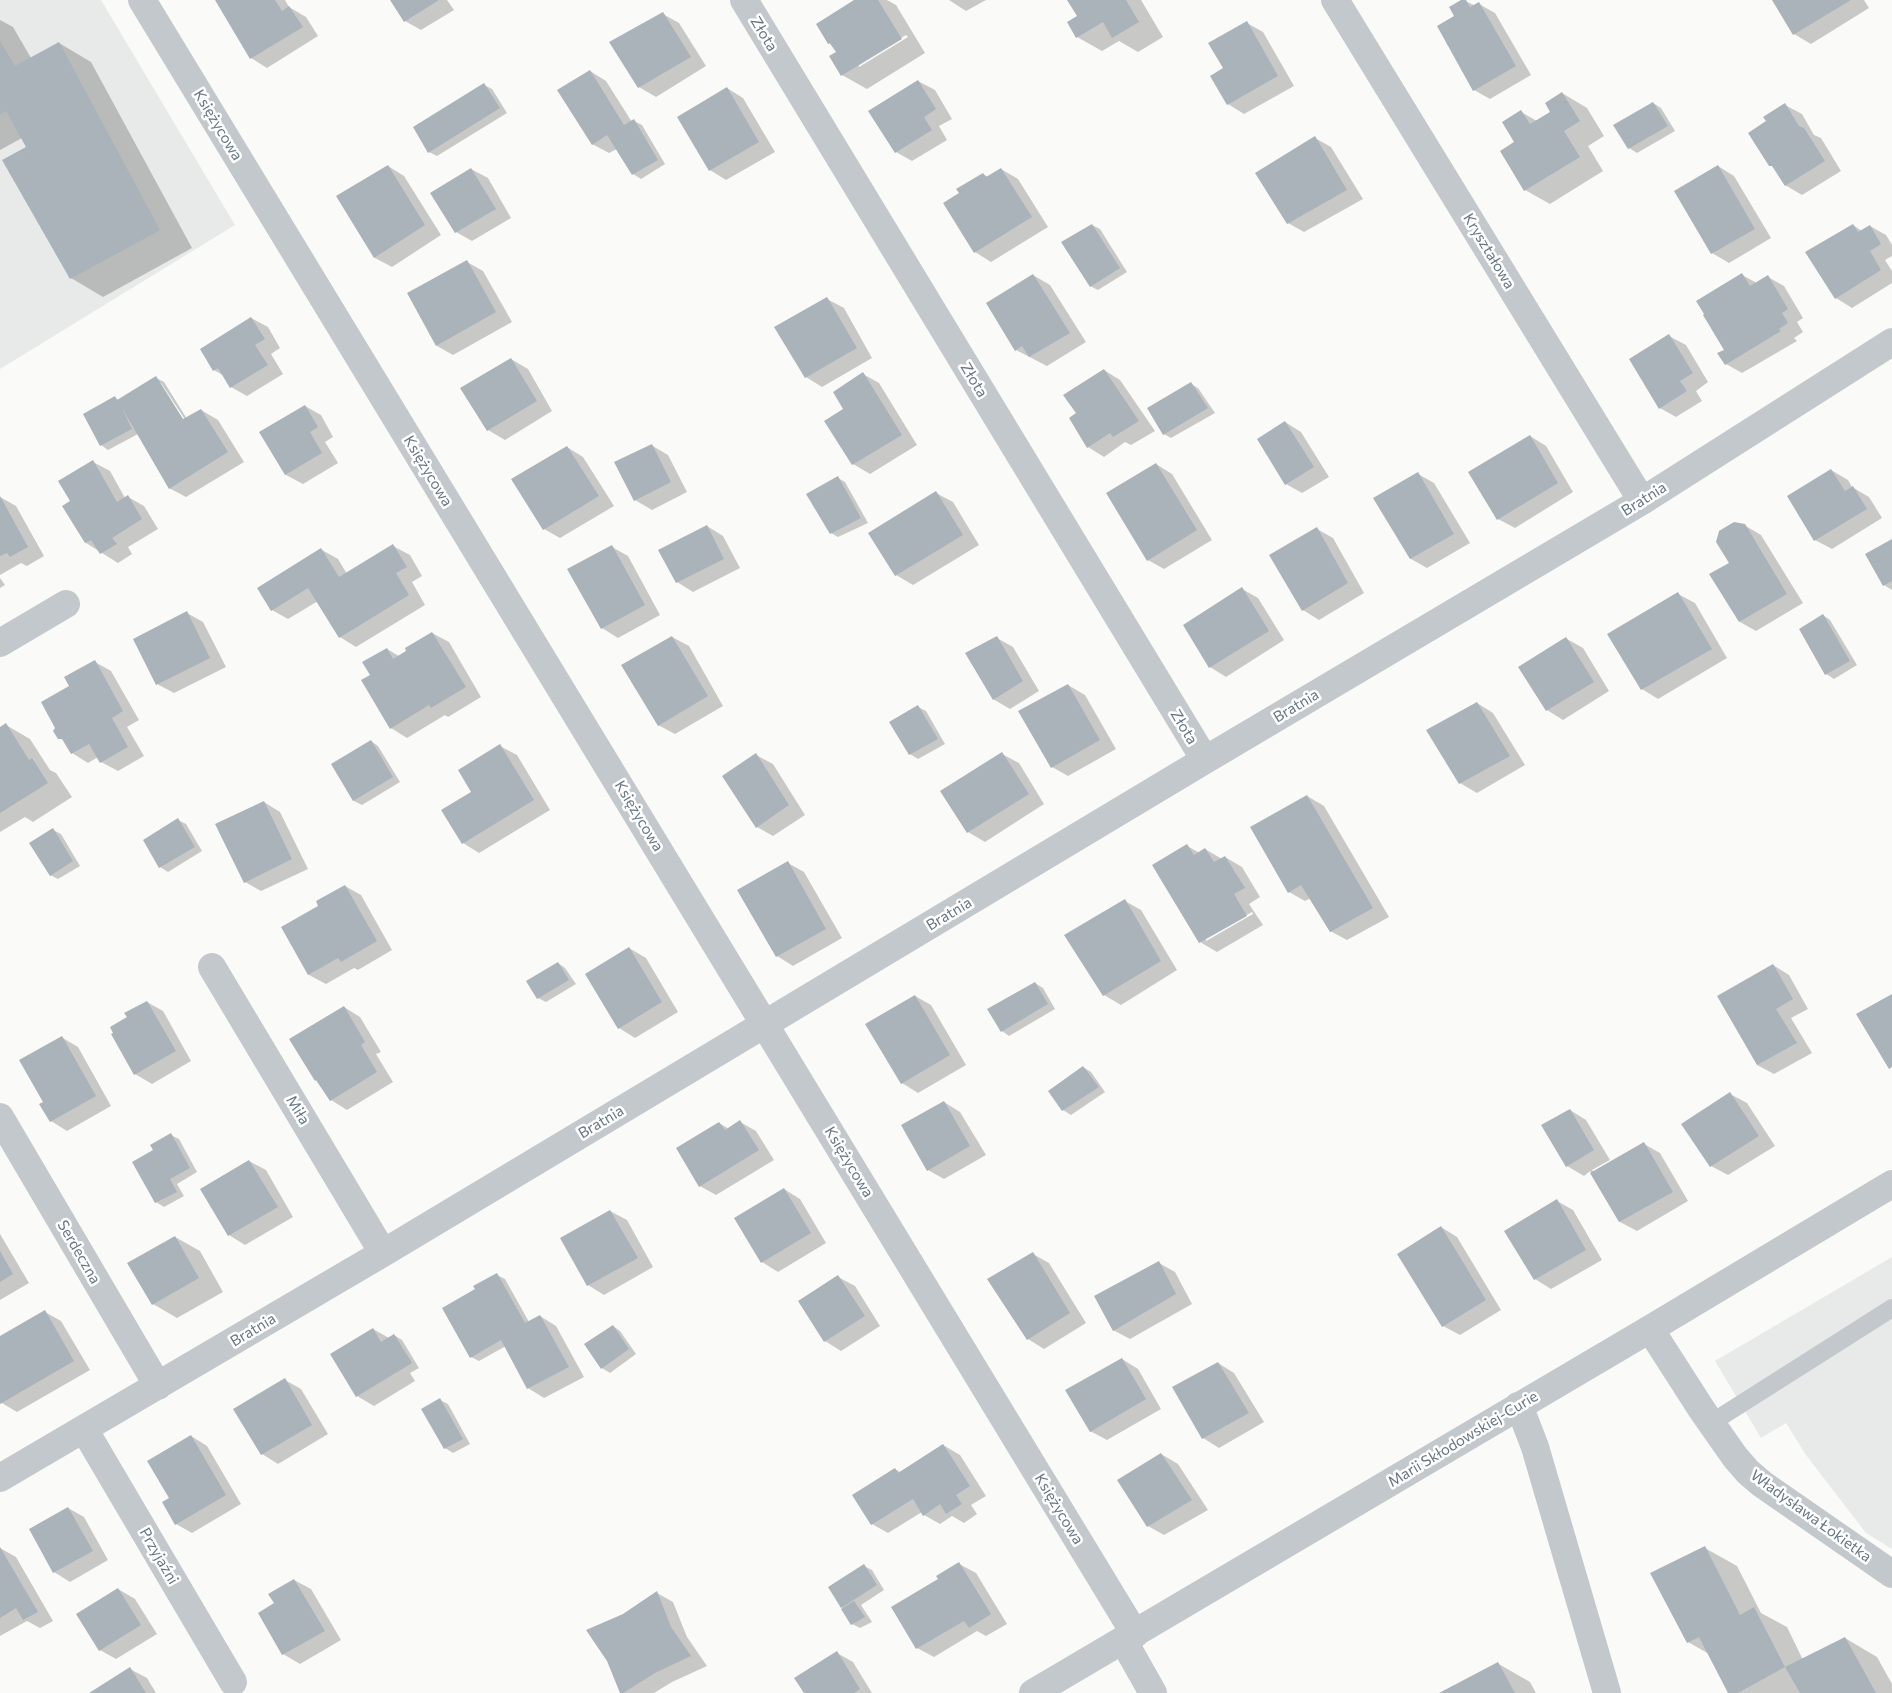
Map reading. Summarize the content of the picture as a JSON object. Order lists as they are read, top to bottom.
{
  "streets": {
    "street": [
      "Złota",
      "Księżycowa",
      "Kryształowa",
      "Bratnia",
      "Miła",
      "Serdeczna",
      "Marii Skłodowskiej-Curie",
      "Władysława Łokietka",
      "Przyjaźni"
    ]
  },
  "crossings": [
    ["Złota", "Bratnia"],
    ["Księżycowa", "Bratnia"],
    ["Księżycowa", "Marii Skłodowskiej-Curie"],
    ["Kryształowa", "Bratnia"],
    ["Bratnia", "Miła"],
    ["Bratnia", "Serdeczna"],
    ["Bratnia", "Przyjaźni"],
    ["Marii Skłodowskiej-Curie", "Władysława Łokietka"]
  ]
}
